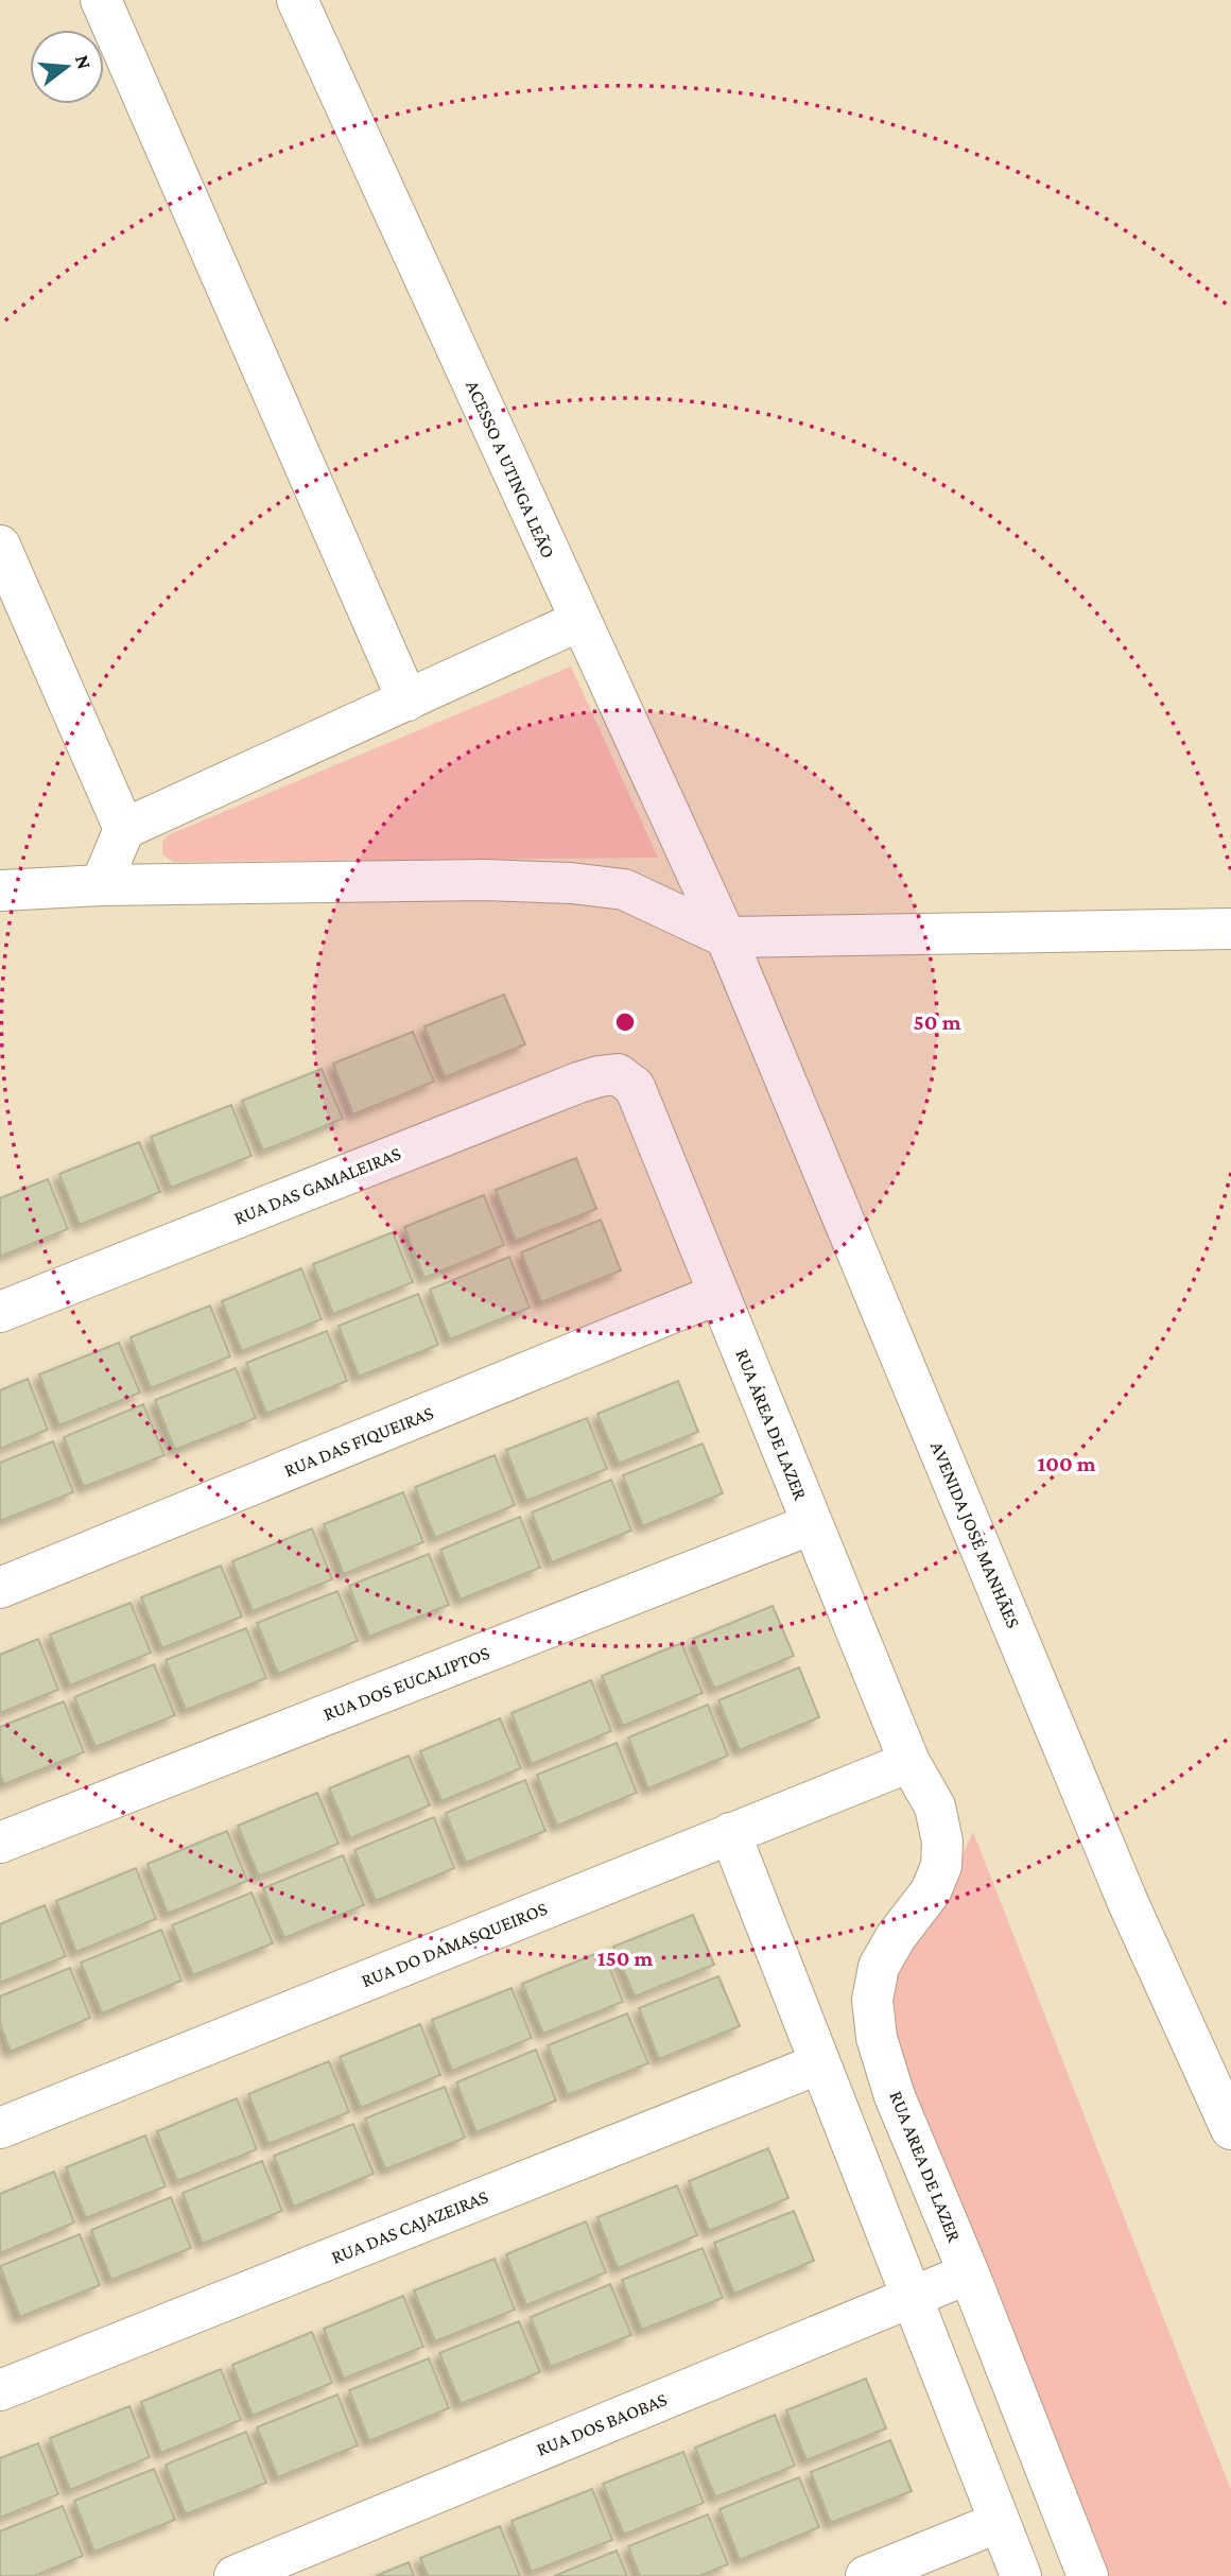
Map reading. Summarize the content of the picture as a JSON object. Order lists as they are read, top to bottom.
{
  "streets": {
    "street": [
      "ACESSO A UTINGA LEÃO",
      "RUA DAS GAMALEIRAS",
      "RUA ÁREA DE LAZER",
      "RUA DAS FIQUEIRAS",
      "AVENIDA JOSÉ MANHÃES",
      "RUA DOS EUCALIPTOS",
      "RUA DO DAMASQUEIROS",
      "RUA AREA DE LAZER",
      "RUA DAS CAJAZEIRAS",
      "RUA DOS BAOBAS"
    ]
  },
  "crossings": [
    ["ACESSO A UTINGA LEÃO", "AVENIDA JOSÉ MANHÃES"],
    ["RUA DAS GAMALEIRAS", "RUA ÁREA DE LAZER"],
    ["RUA ÁREA DE LAZER", "RUA DAS FIQUEIRAS"],
    ["RUA ÁREA DE LAZER", "RUA DOS EUCALIPTOS"],
    ["RUA ÁREA DE LAZER", "RUA DO DAMASQUEIROS"],
    ["RUA ÁREA DE LAZER", "RUA AREA DE LAZER"],
    ["RUA DO DAMASQUEIROS", "RUA AREA DE LAZER"],
    ["RUA AREA DE LAZER", "RUA DOS BAOBAS"]
  ],
  "north": "right",
  "rings": ["50 m", "100 m", "150 m"]
}
